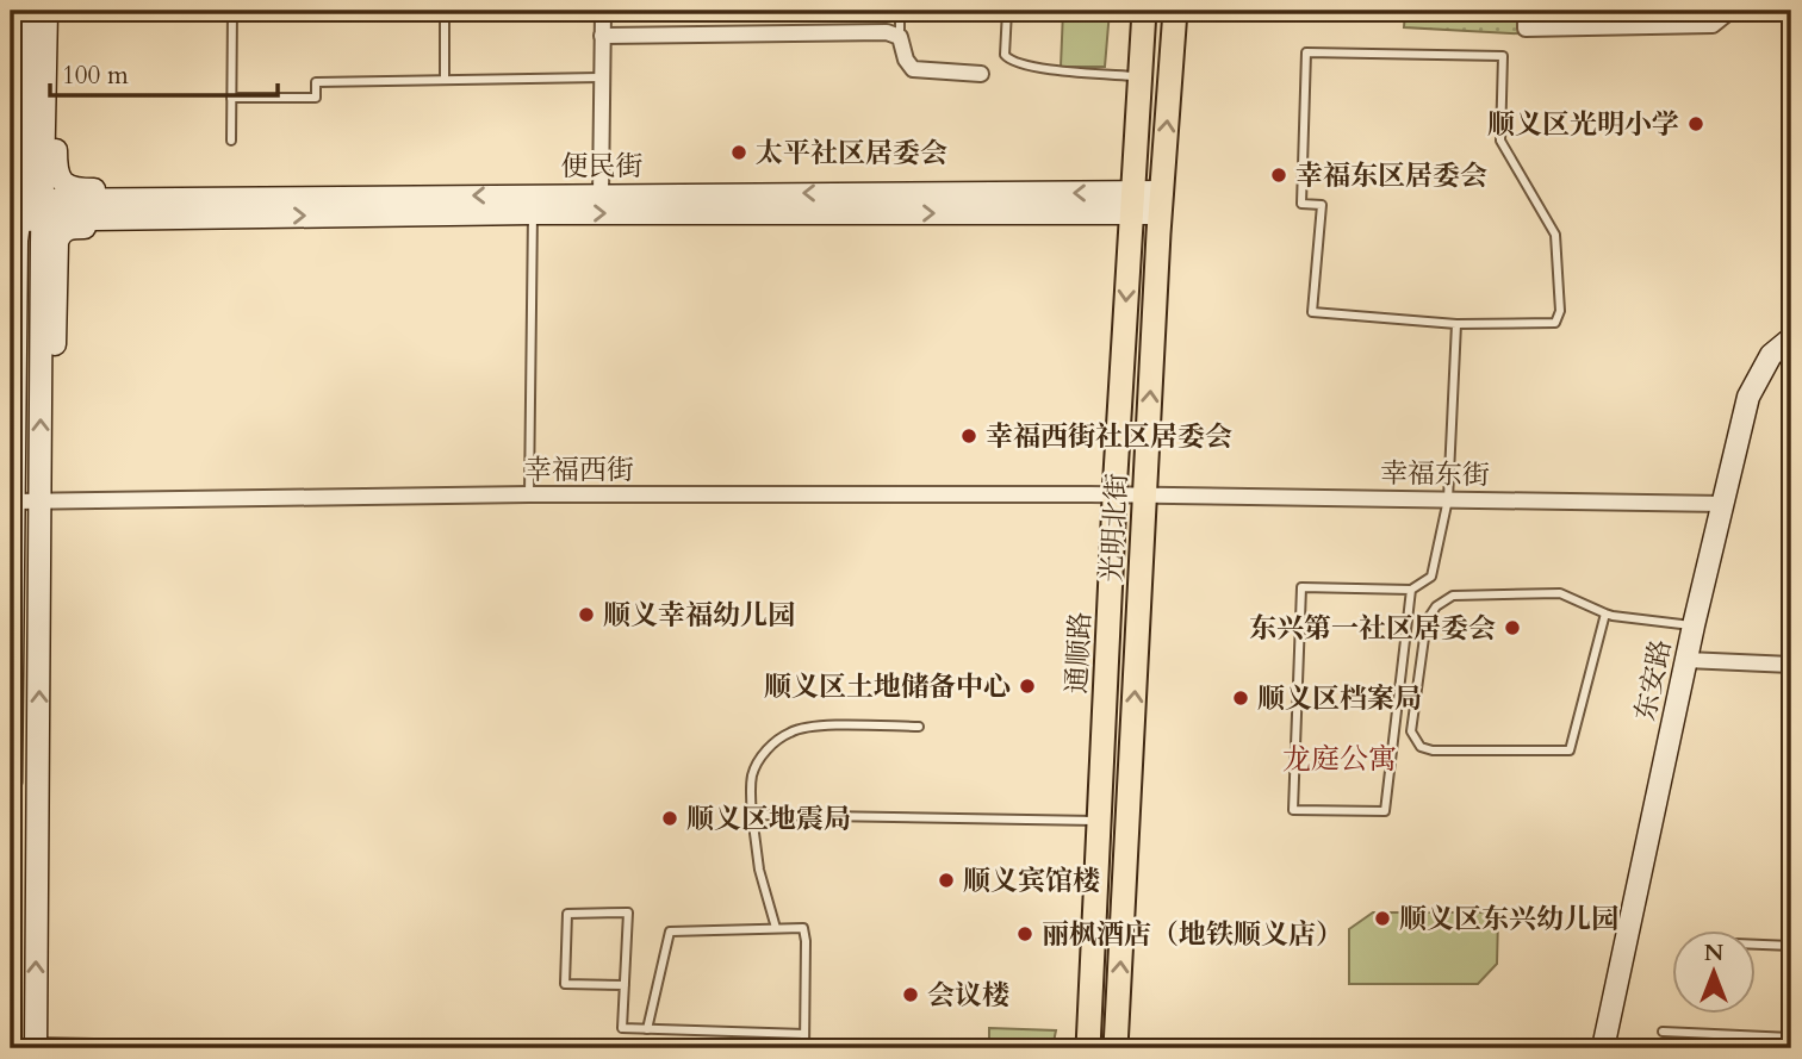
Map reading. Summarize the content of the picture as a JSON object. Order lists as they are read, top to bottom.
{
  "streets": {
    "main road": ["光明北街", "通顺路"],
    "street": [
      "便民街",
      "幸福西街",
      "幸福东街",
      "东安路"
    ]
  },
  "crossings": [
    ["便民街", "光明北街"],
    ["便民街", "通顺路"],
    ["幸福西街", "幸福东街"],
    ["幸福西街", "光明北街"],
    ["幸福西街", "通顺路"],
    ["幸福东街", "光明北街"],
    ["幸福东街", "东安路"]
  ],
  "one_way": ["光明北街"],
  "districts": ["龙庭公寓"],
  "places": [
    "顺义区光明小学",
    "太平社区居委会",
    "幸福东区居委会",
    "幸福西街社区居委会",
    "顺义幸福幼儿园",
    "东兴第一社区居委会",
    "顺义区土地储备中心",
    "顺义区档案局",
    "顺义区地震局",
    "顺义宾馆楼",
    "顺义区东兴幼儿园",
    "丽枫酒店（地铁顺义店）",
    "会议楼"
  ],
  "scale_bar": "100 m",
  "north": "top"
}
